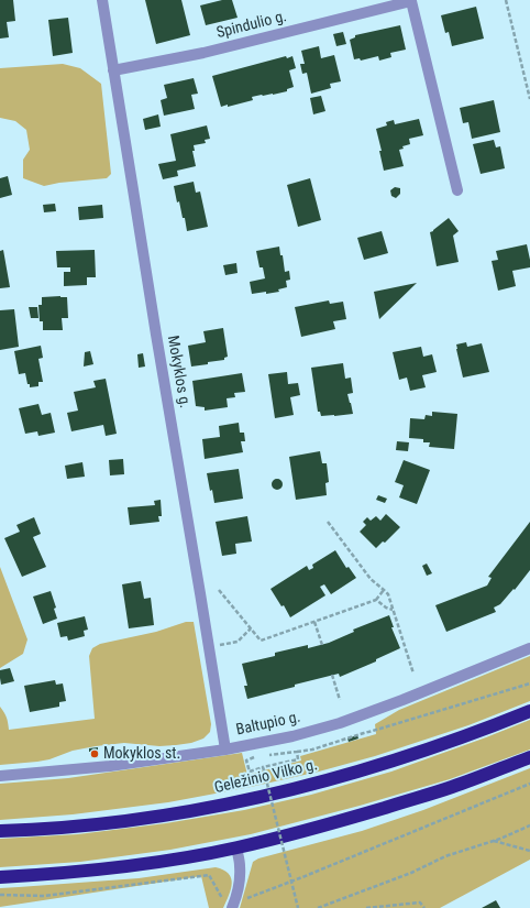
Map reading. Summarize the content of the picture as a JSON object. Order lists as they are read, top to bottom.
{
  "streets": {
    "highway": ["Geležinio Vilko g."],
    "street": ["Spindulio g.", "Mokyklos g.", "Baltupio g."]
  },
  "crossings": [
    ["Spindulio g.", "Mokyklos g."],
    ["Mokyklos g.", "Baltupio g."]
  ],
  "places": ["Mokyklos st."]
}
